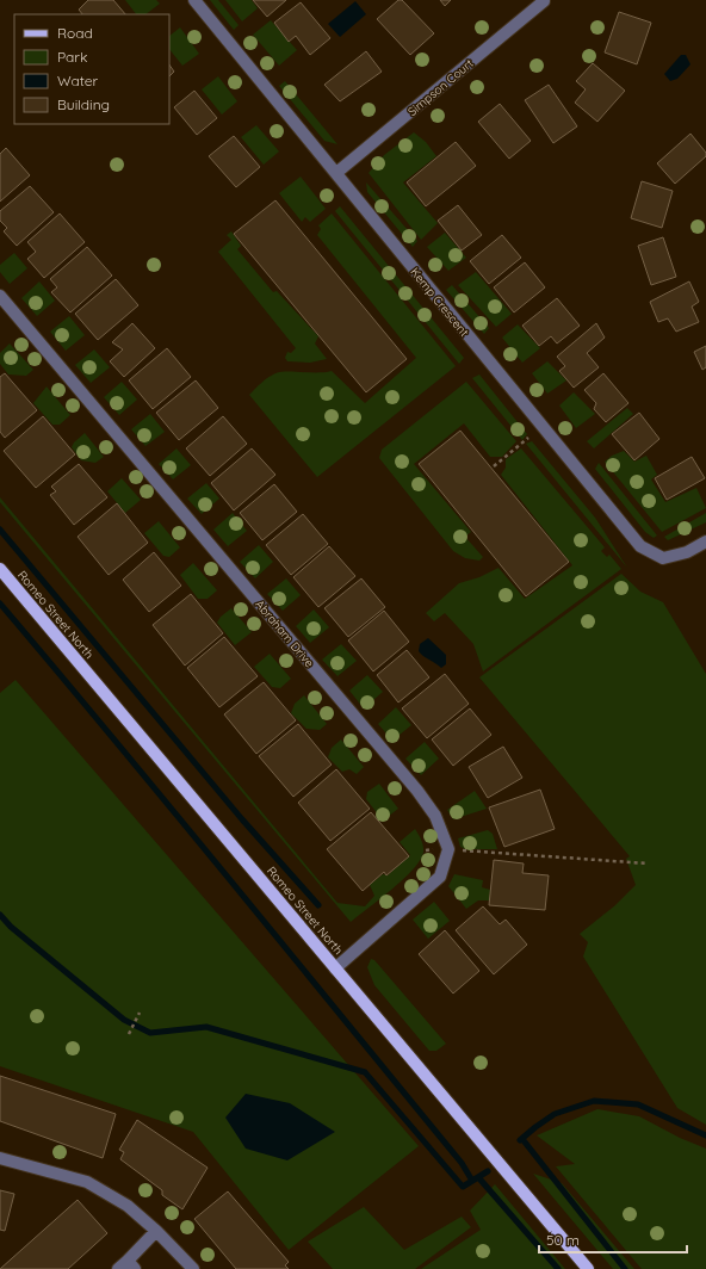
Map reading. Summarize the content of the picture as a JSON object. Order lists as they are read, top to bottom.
{
  "streets": {
    "main road": ["Romeo Street North"],
    "street": ["Simpson Court", "Kemp Crescent", "Abraham Drive"]
  },
  "crossings": [
    ["Simpson Court", "Kemp Crescent"]
  ],
  "legend": [
    "Road",
    "Park",
    "Water",
    "Building"
  ],
  "scale_bar": "50 m"
}
